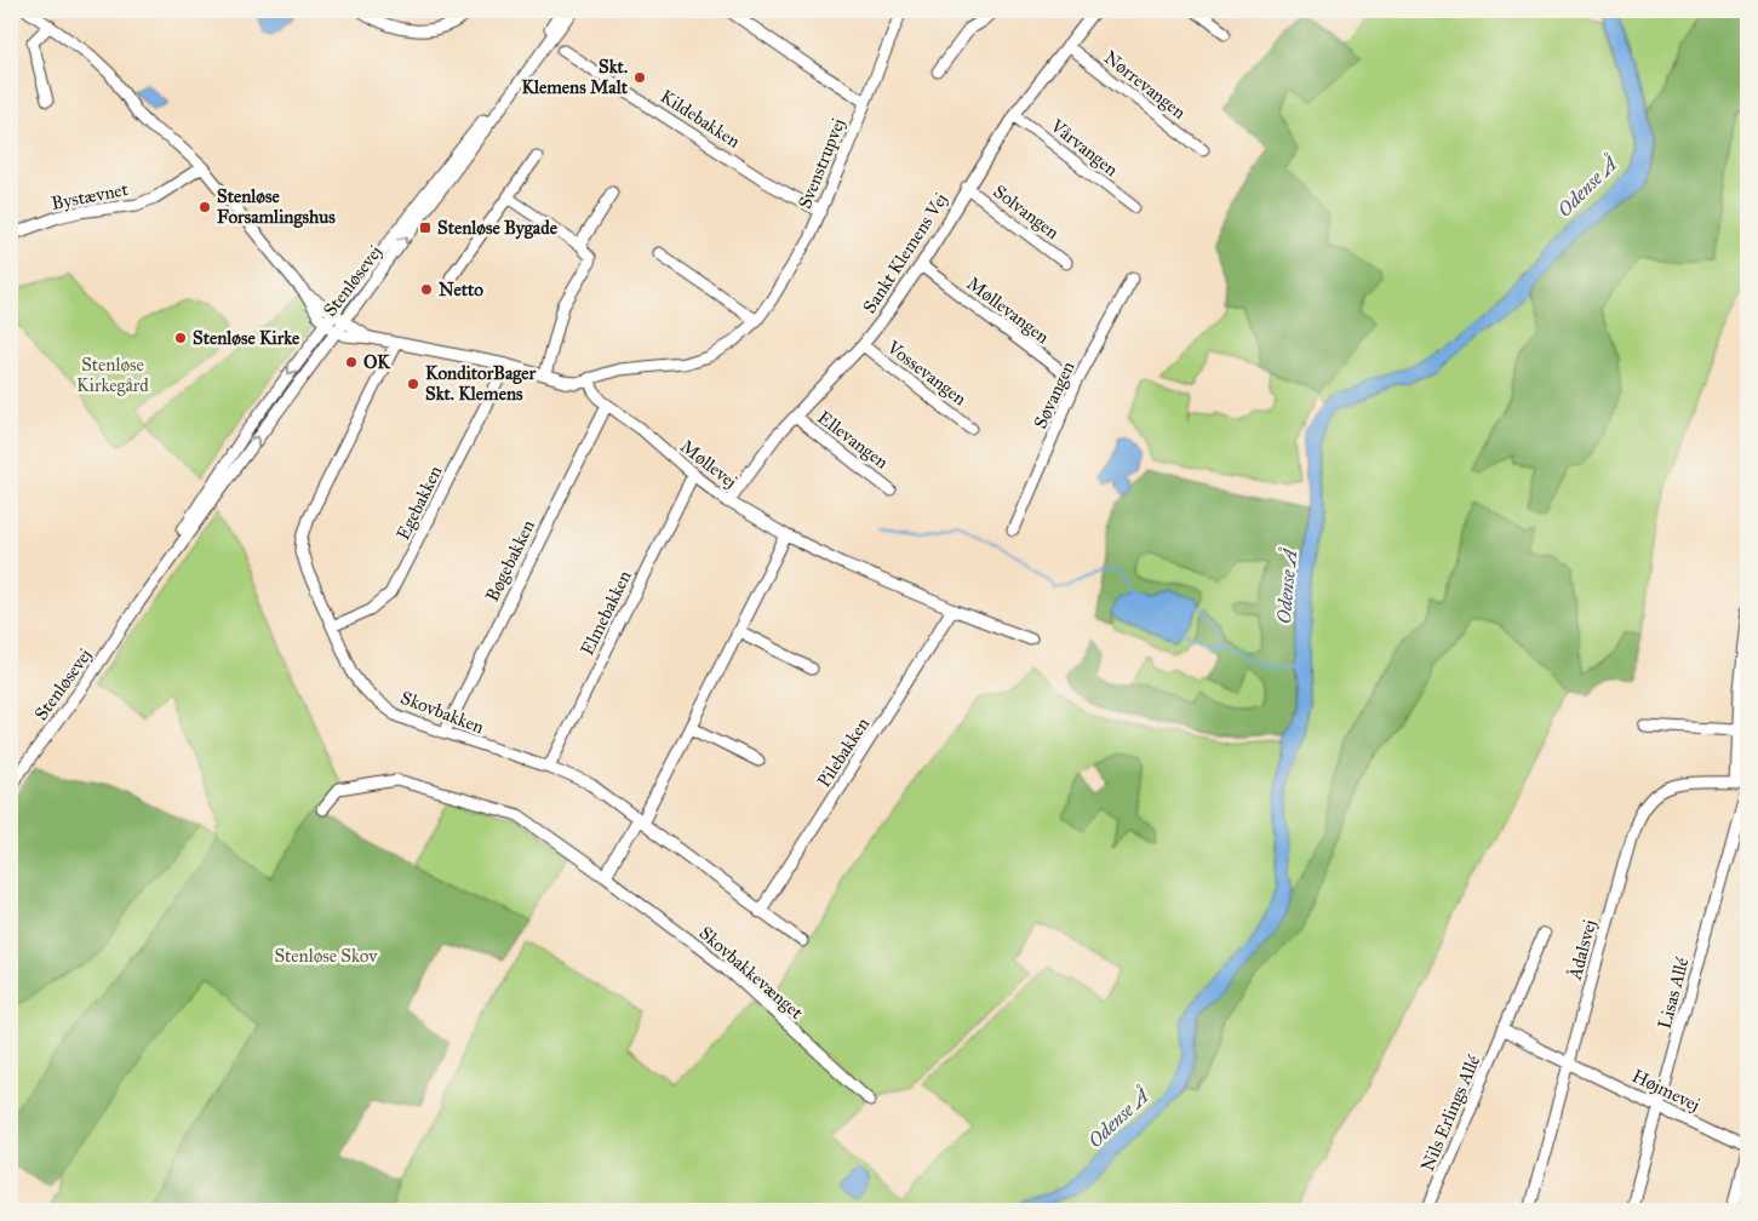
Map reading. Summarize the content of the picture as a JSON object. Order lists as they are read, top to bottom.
{
  "streets": {
    "street": [
      "Nørrevangen",
      "Kildebakken",
      "Vårvangen",
      "Svenstrupvej",
      "Bystævnet",
      "Solvangen",
      "Sankt Klemens Vej",
      "Stenløsevej",
      "Møllevangen",
      "Vossevangen",
      "Søvangen",
      "Ellevangen",
      "Møllevej",
      "Egebakken",
      "Bøgebakken",
      "Elmebakken",
      "Skovbakken",
      "Pilebakken",
      "Ådalsvej",
      "Skovbakkevænget",
      "Lisas Allé",
      "Højmevej",
      "Nils Erlings Allé"
    ]
  },
  "crossings": [
    ["Nørrevangen", "Sankt Klemens Vej"],
    ["Kildebakken", "Svenstrupvej"],
    ["Vårvangen", "Sankt Klemens Vej"],
    ["Svenstrupvej", "Møllevej"],
    ["Solvangen", "Sankt Klemens Vej"],
    ["Sankt Klemens Vej", "Møllevangen"],
    ["Sankt Klemens Vej", "Vossevangen"],
    ["Sankt Klemens Vej", "Ellevangen"],
    ["Sankt Klemens Vej", "Møllevej"],
    ["Møllevangen", "Søvangen"],
    ["Møllevej", "Bøgebakken"],
    ["Møllevej", "Elmebakken"],
    ["Møllevej", "Pilebakken"],
    ["Egebakken", "Skovbakken"],
    ["Bøgebakken", "Skovbakken"],
    ["Elmebakken", "Skovbakken"],
    ["Skovbakken", "Pilebakken"],
    ["Ådalsvej", "Lisas Allé"],
    ["Ådalsvej", "Højmevej"],
    ["Lisas Allé", "Højmevej"]
  ],
  "water": ["Odense Å"],
  "parks": ["Stenløse Kirkegård", "Stenløse Skov"],
  "places": {
    "other": [
      "Skt. Klemens Malt",
      "Stenløse Forsamlingshus",
      "Netto",
      "Stenløse Kirke",
      "OK",
      "KonditorBager Skt. Klemens"
    ],
    "transit": ["Stenløse Bygade"]
  }
}
